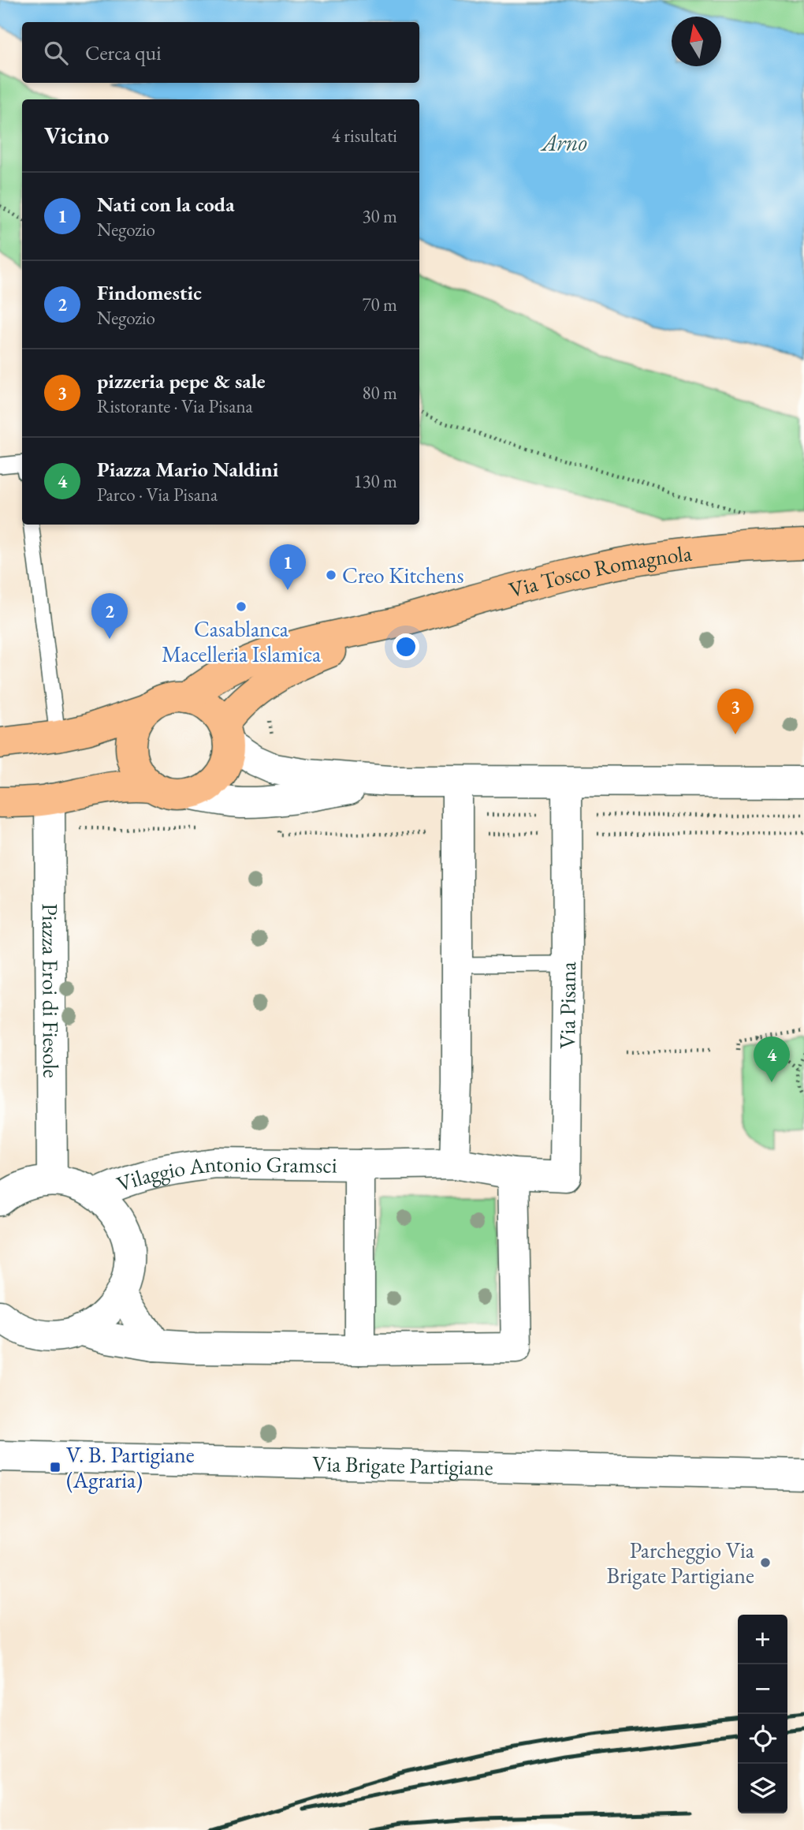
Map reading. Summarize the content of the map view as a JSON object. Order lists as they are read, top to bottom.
{
  "streets": {
    "main road": ["Via Tosco Romagnola"],
    "street": [
      "Piazza Eroi di Fiesole",
      "Via Pisana",
      "Vilaggio Antonio Gramsci",
      "Via Brigate Partigiane"
    ]
  },
  "crossings": [
    ["Via Pisana", "Vilaggio Antonio Gramsci"]
  ],
  "water": ["Arno"],
  "places": {
    "other": ["Creo Kitchens", "Casablanca Macelleria Islamica", "Parcheggio Via Brigate Partigiane"],
    "transit": ["V. B. Partigiane (Agraria)"]
  },
  "north": "top",
  "page": {
    "search": "Cerca qui",
    "heading": ["Vicino", "4 risultati"],
    "list": [
      {
        "mark": "1",
        "name": "Nati con la coda",
        "note": "Negozio",
        "value": "30 m"
      },
      {
        "mark": "2",
        "name": "Findomestic",
        "note": "Negozio",
        "value": "70 m"
      },
      {
        "mark": "3",
        "name": "pizzeria pepe & sale",
        "note": "Ristorante · Via Pisana",
        "value": "80 m"
      },
      {
        "mark": "4",
        "name": "Piazza Mario Naldini",
        "note": "Parco · Via Pisana",
        "value": "130 m"
      }
    ],
    "pins": [
      "1",
      "2",
      "3",
      "4"
    ],
    "map_buttons": ["+", "−"]
  }
}
